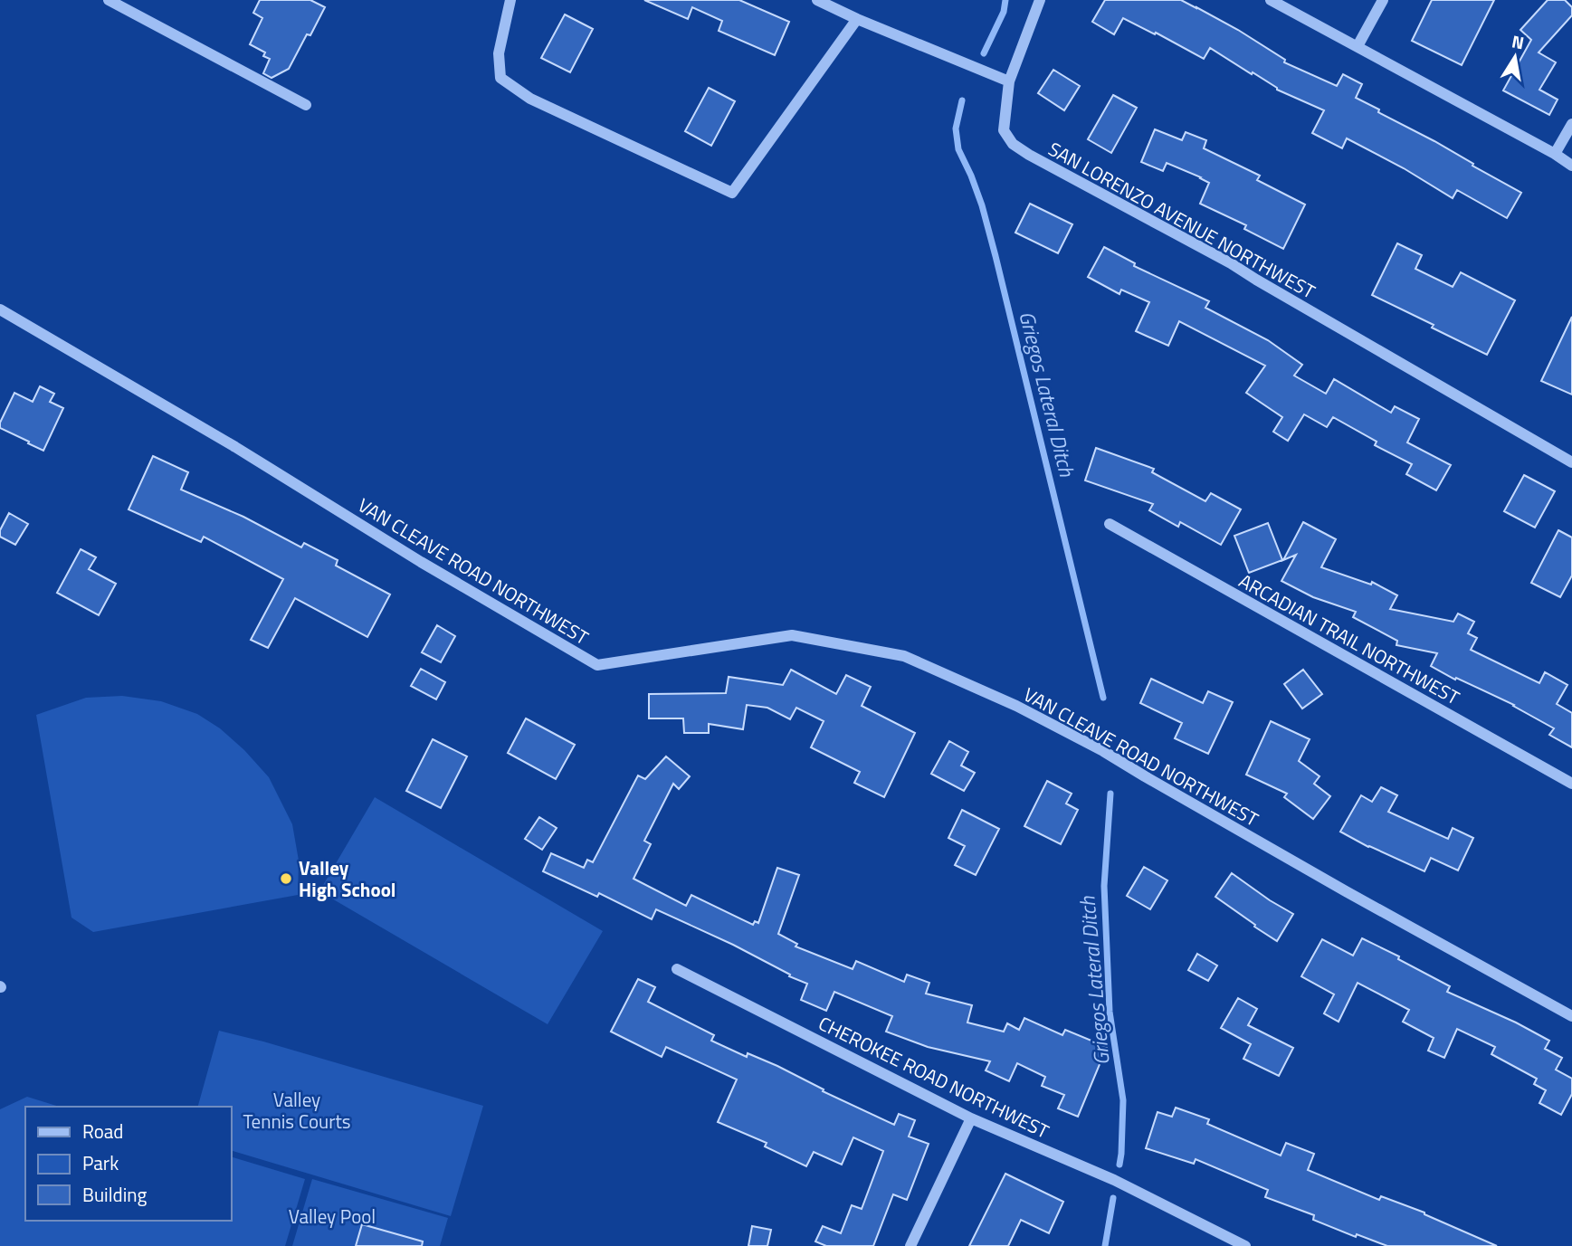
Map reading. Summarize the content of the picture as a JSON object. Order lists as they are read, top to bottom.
{
  "streets": {
    "street": [
      "SAN LORENZO AVENUE NORTHWEST",
      "VAN CLEAVE ROAD NORTHWEST",
      "ARCADIAN TRAIL NORTHWEST",
      "CHEROKEE ROAD NORTHWEST"
    ]
  },
  "water": ["Griegos Lateral Ditch"],
  "parks": ["Valley Tennis Courts", "Valley Pool"],
  "places": ["Valley High School"],
  "legend": ["Road", "Park", "Building"],
  "north": "top"
}
